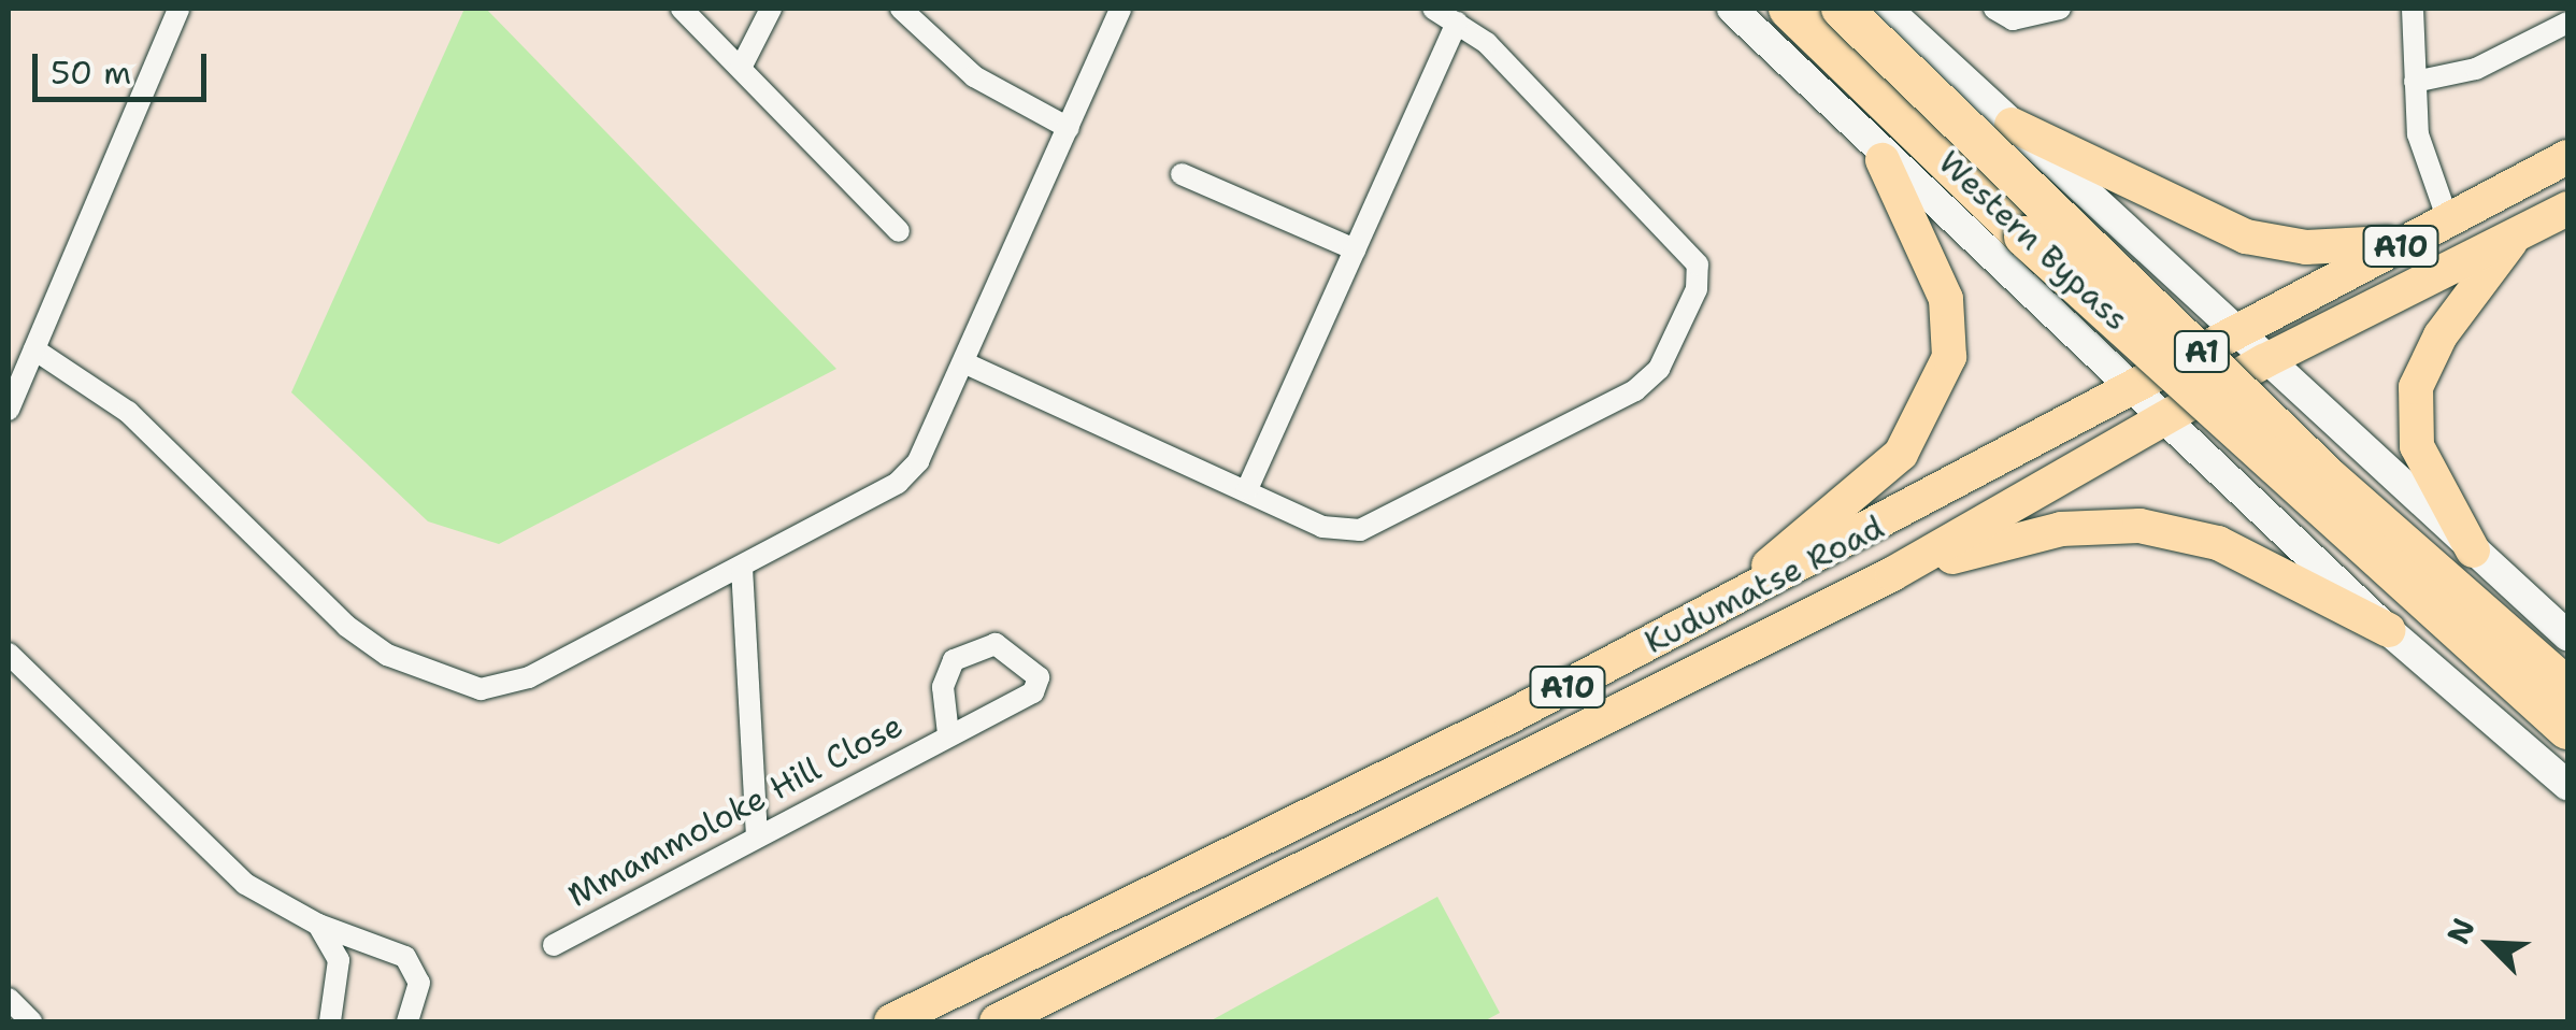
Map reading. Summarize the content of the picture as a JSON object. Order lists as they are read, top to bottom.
{
  "streets": {
    "highway": ["Western Bypass", "A1"],
    "main road": ["A10", "Kudumatse Road"],
    "street": ["Mmammoloke Hill Close"]
  },
  "scale_bar": "50 m",
  "north": "top left"
}
